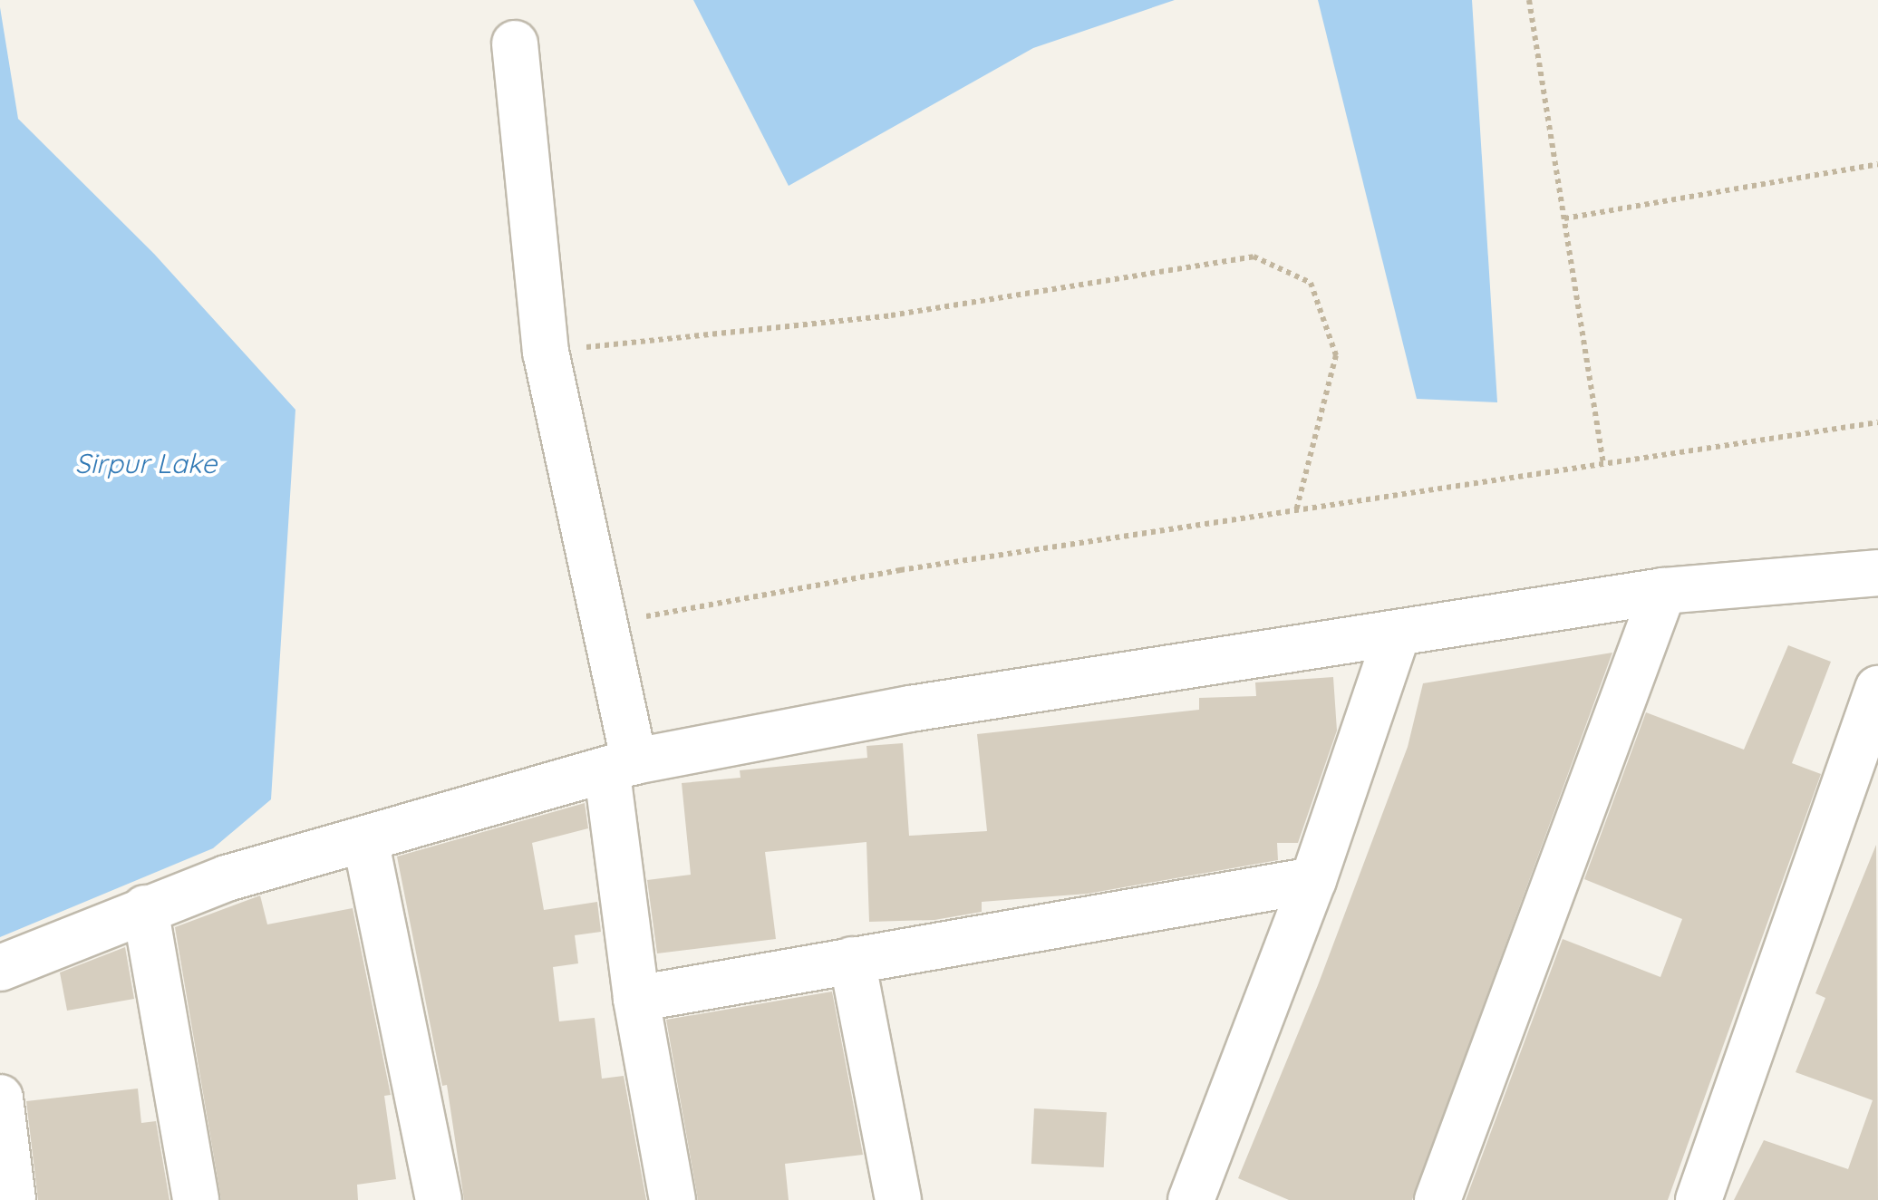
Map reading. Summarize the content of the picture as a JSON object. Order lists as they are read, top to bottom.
{
  "water": ["Sirpur Lake"]
}
